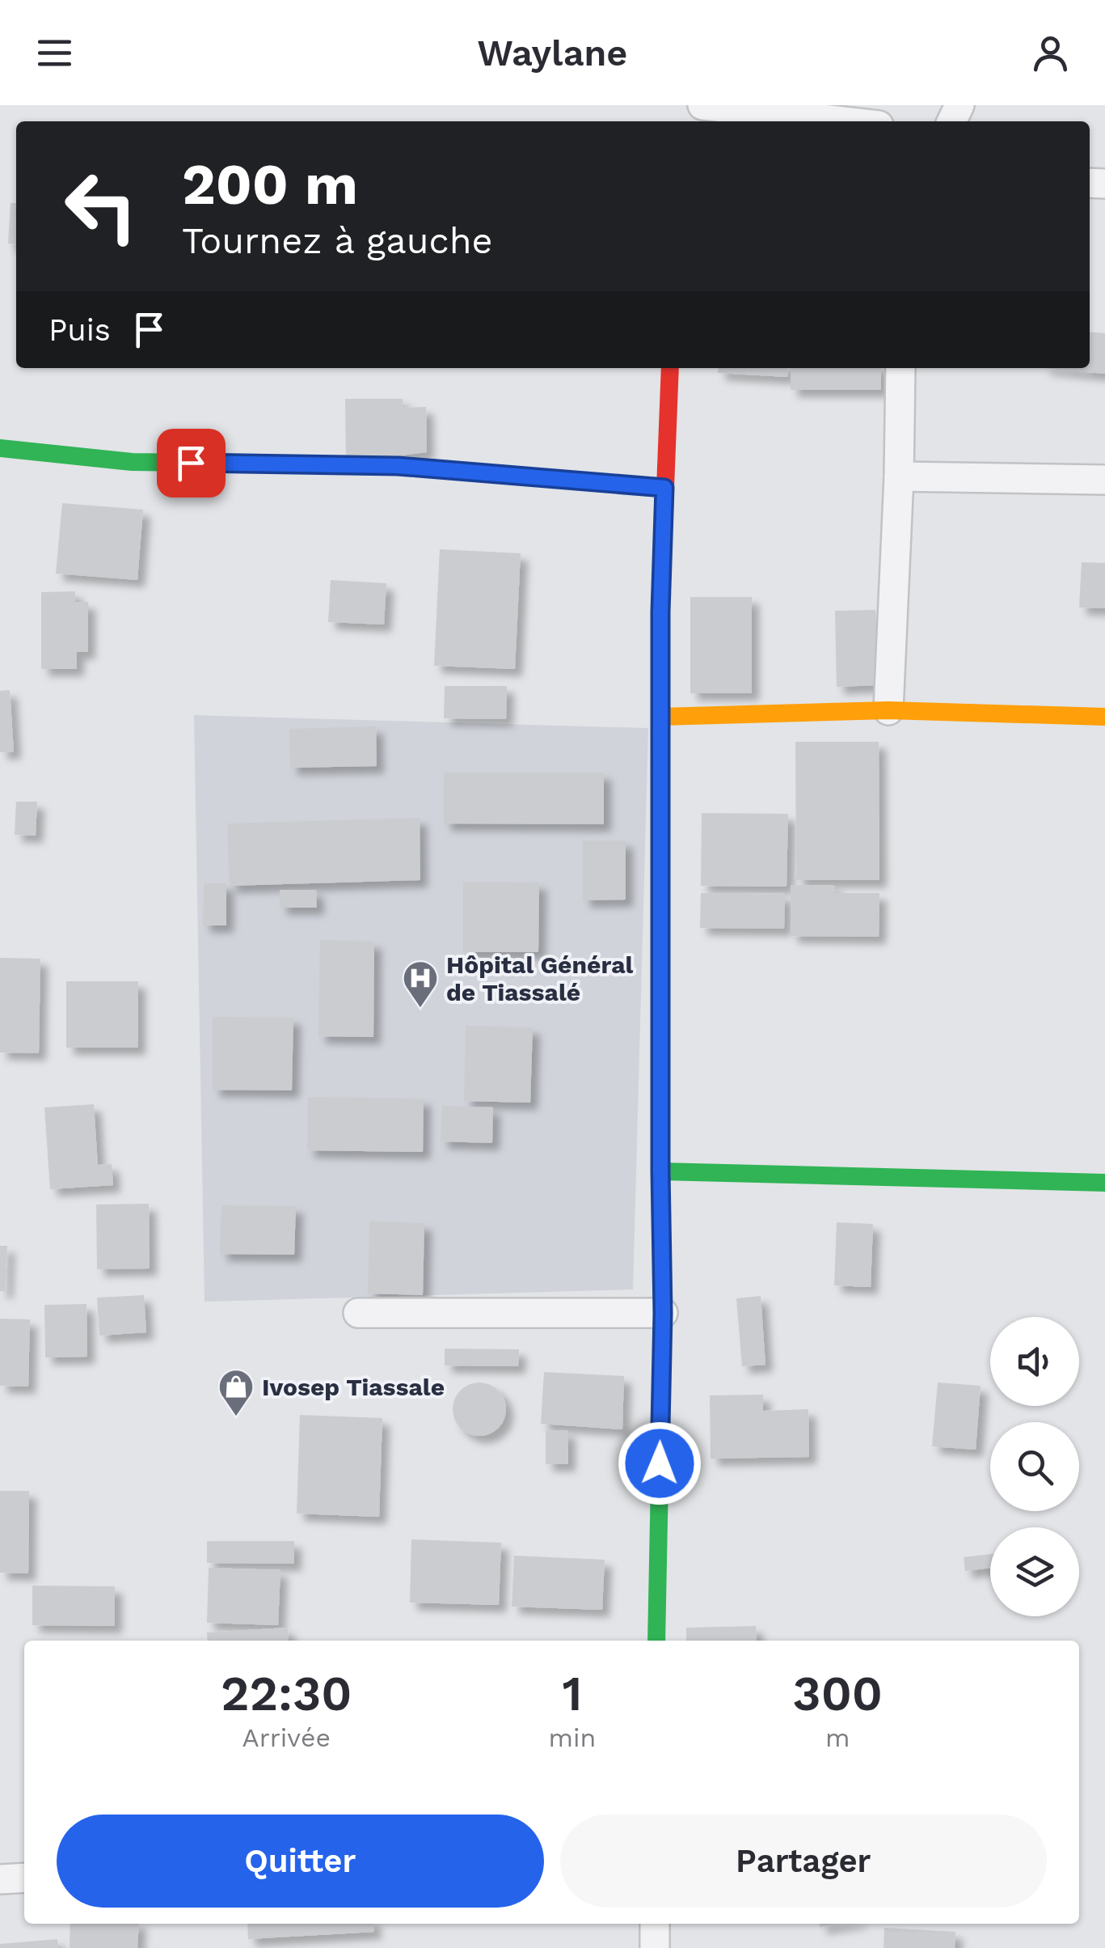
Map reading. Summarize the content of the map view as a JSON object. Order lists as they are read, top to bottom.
{
  "places": {
    "hospital": ["Hôpital Général de Tiassalé"],
    "shop": ["Ivosep Tiassale"]
  },
  "page": {
    "header": "Waylane",
    "turn": ["200 m", "Tournez à gauche"],
    "then": "Puis",
    "eta": [
      "22:30",
      "Arrivée",
      "1",
      "min",
      "300",
      "m"
    ],
    "buttons": ["Quitter", "Partager"]
  }
}
